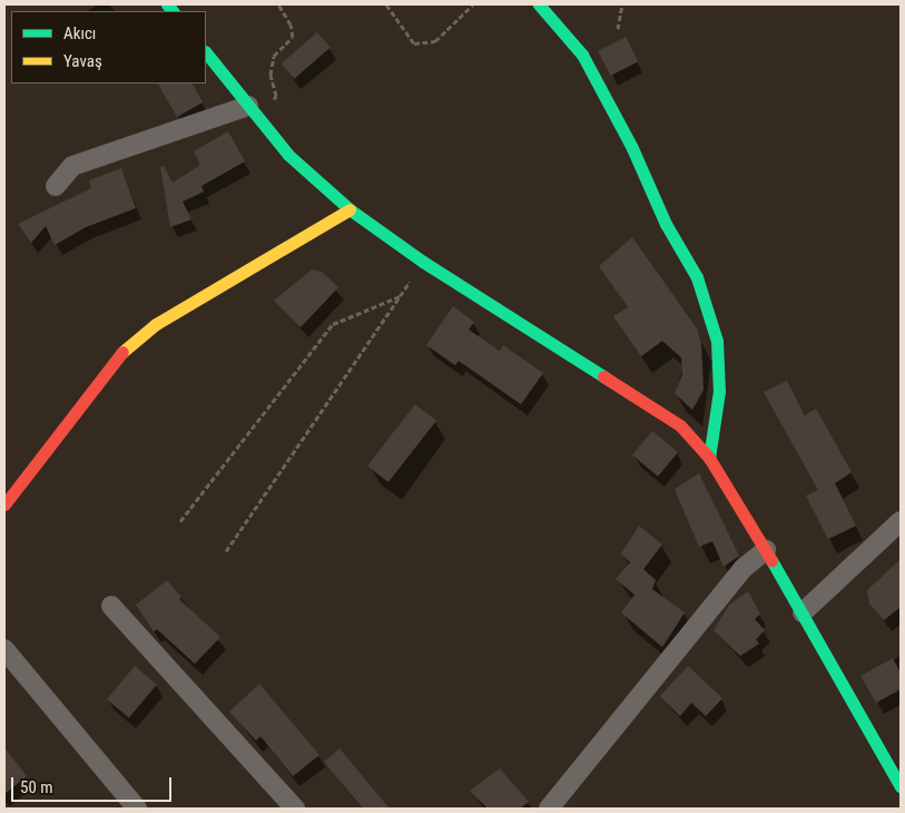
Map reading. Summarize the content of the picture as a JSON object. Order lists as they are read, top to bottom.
{
  "legend": ["Akıcı", "Yavaş"],
  "scale_bar": "50 m"
}
